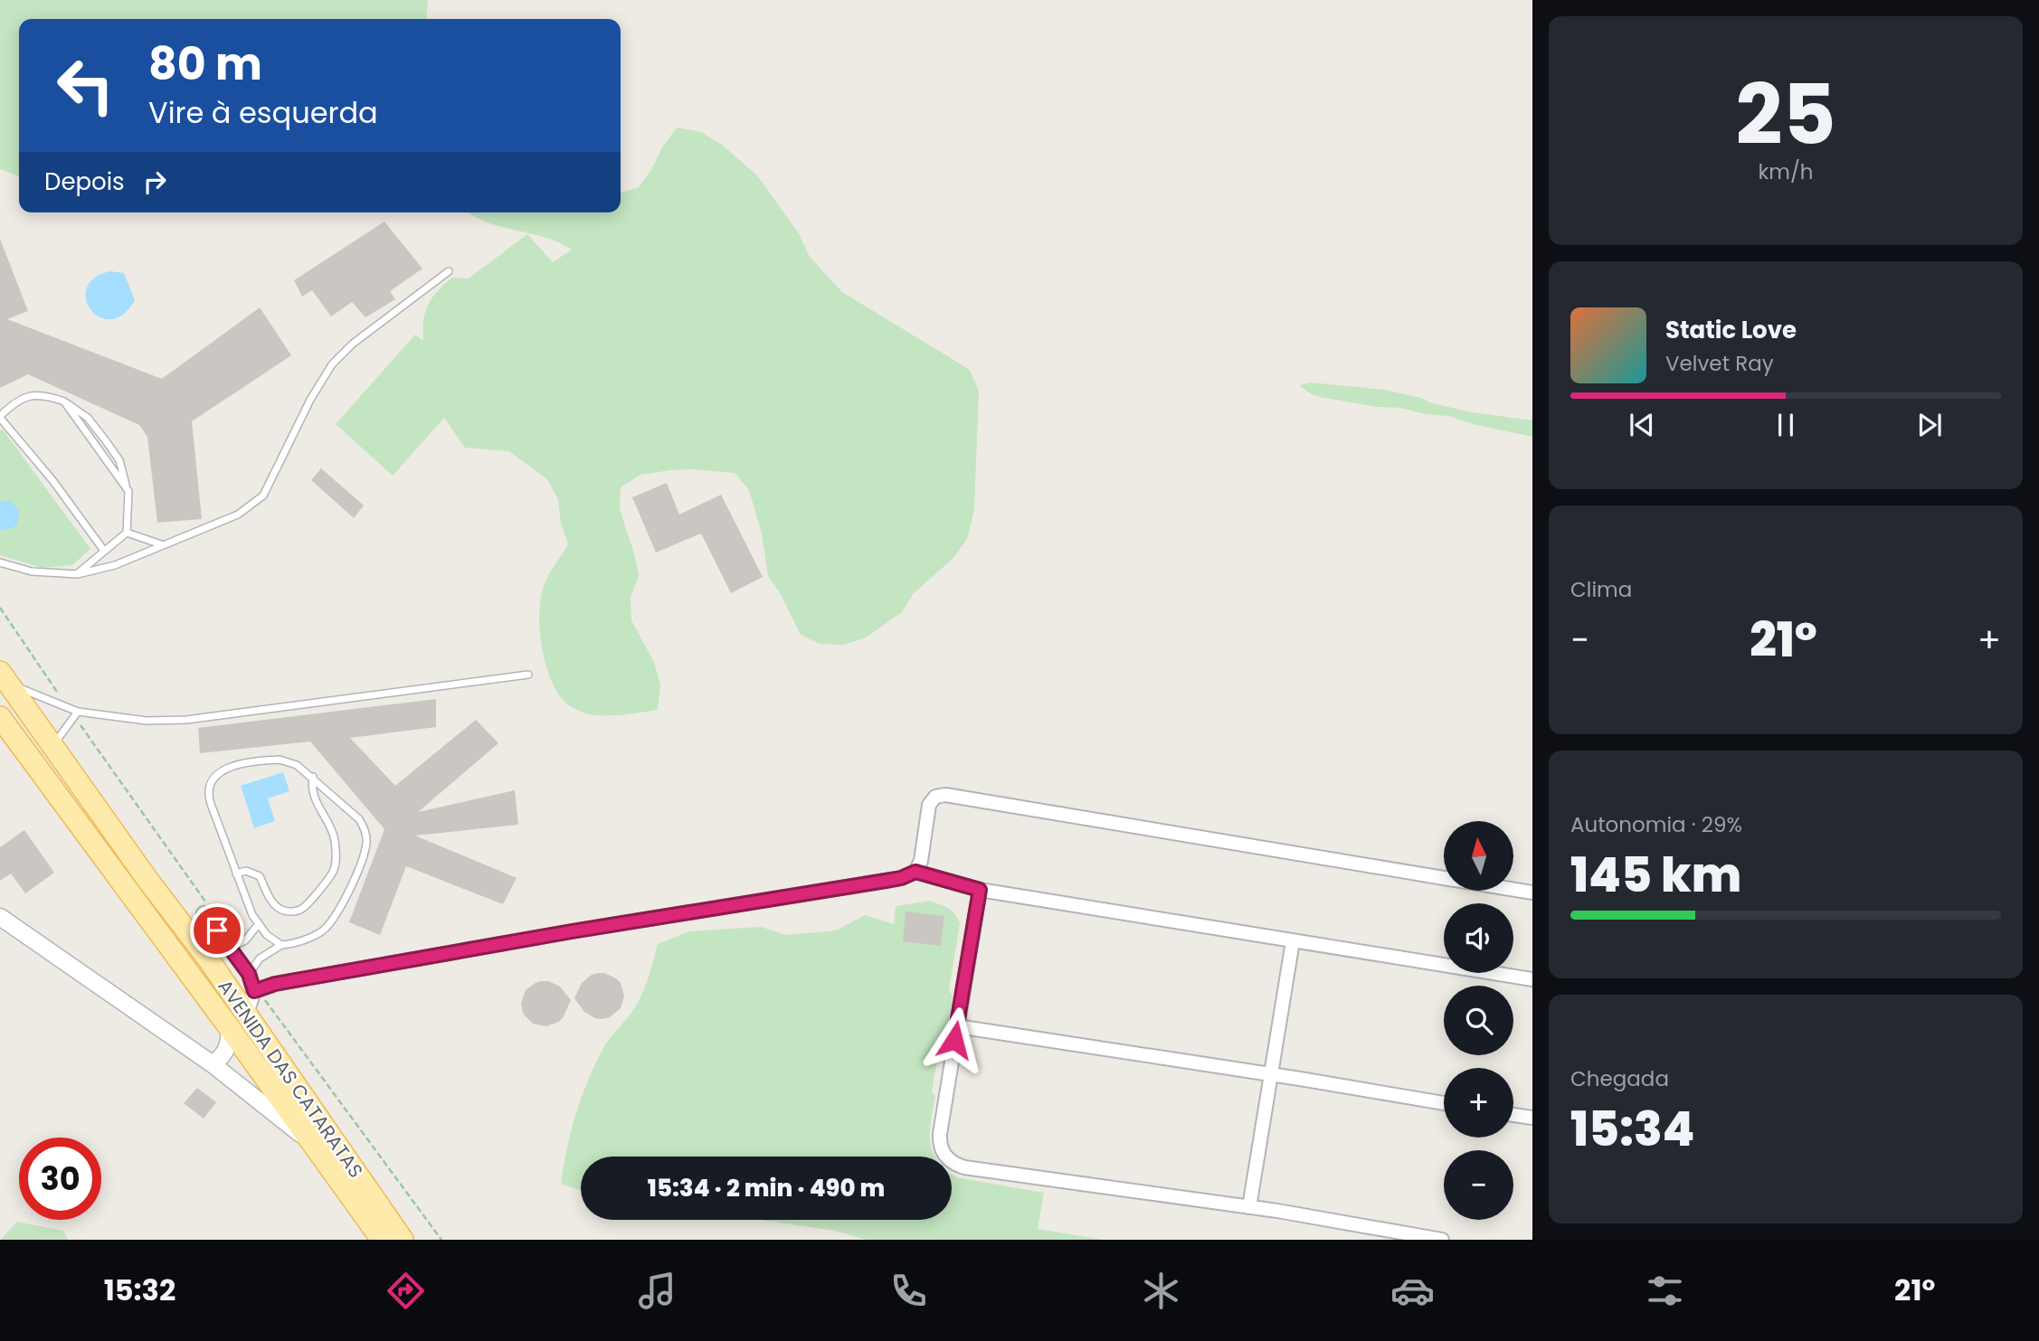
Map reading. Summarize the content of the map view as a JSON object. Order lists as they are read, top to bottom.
{
  "streets": {
    "main road": ["AVENIDA DAS CATARATAS"]
  },
  "north": "top",
  "page": {
    "tile": [
      ["25", "km/h"],
      "Clima",
      ["Autonomia · 29%", "145 km"],
      ["Chegada", "15:34"]
    ],
    "turn": ["80 m", "Vire à esquerda"],
    "then": "Depois",
    "song": ["Static Love", "Velvet Ray"],
    "heat": ["−", "21°", "+"],
    "map_buttons": ["+", "−"],
    "limit": "30",
    "trip": "15:34 · 2 min · 490 m",
    "tabs": ["15:32", "21°"]
  }
}
